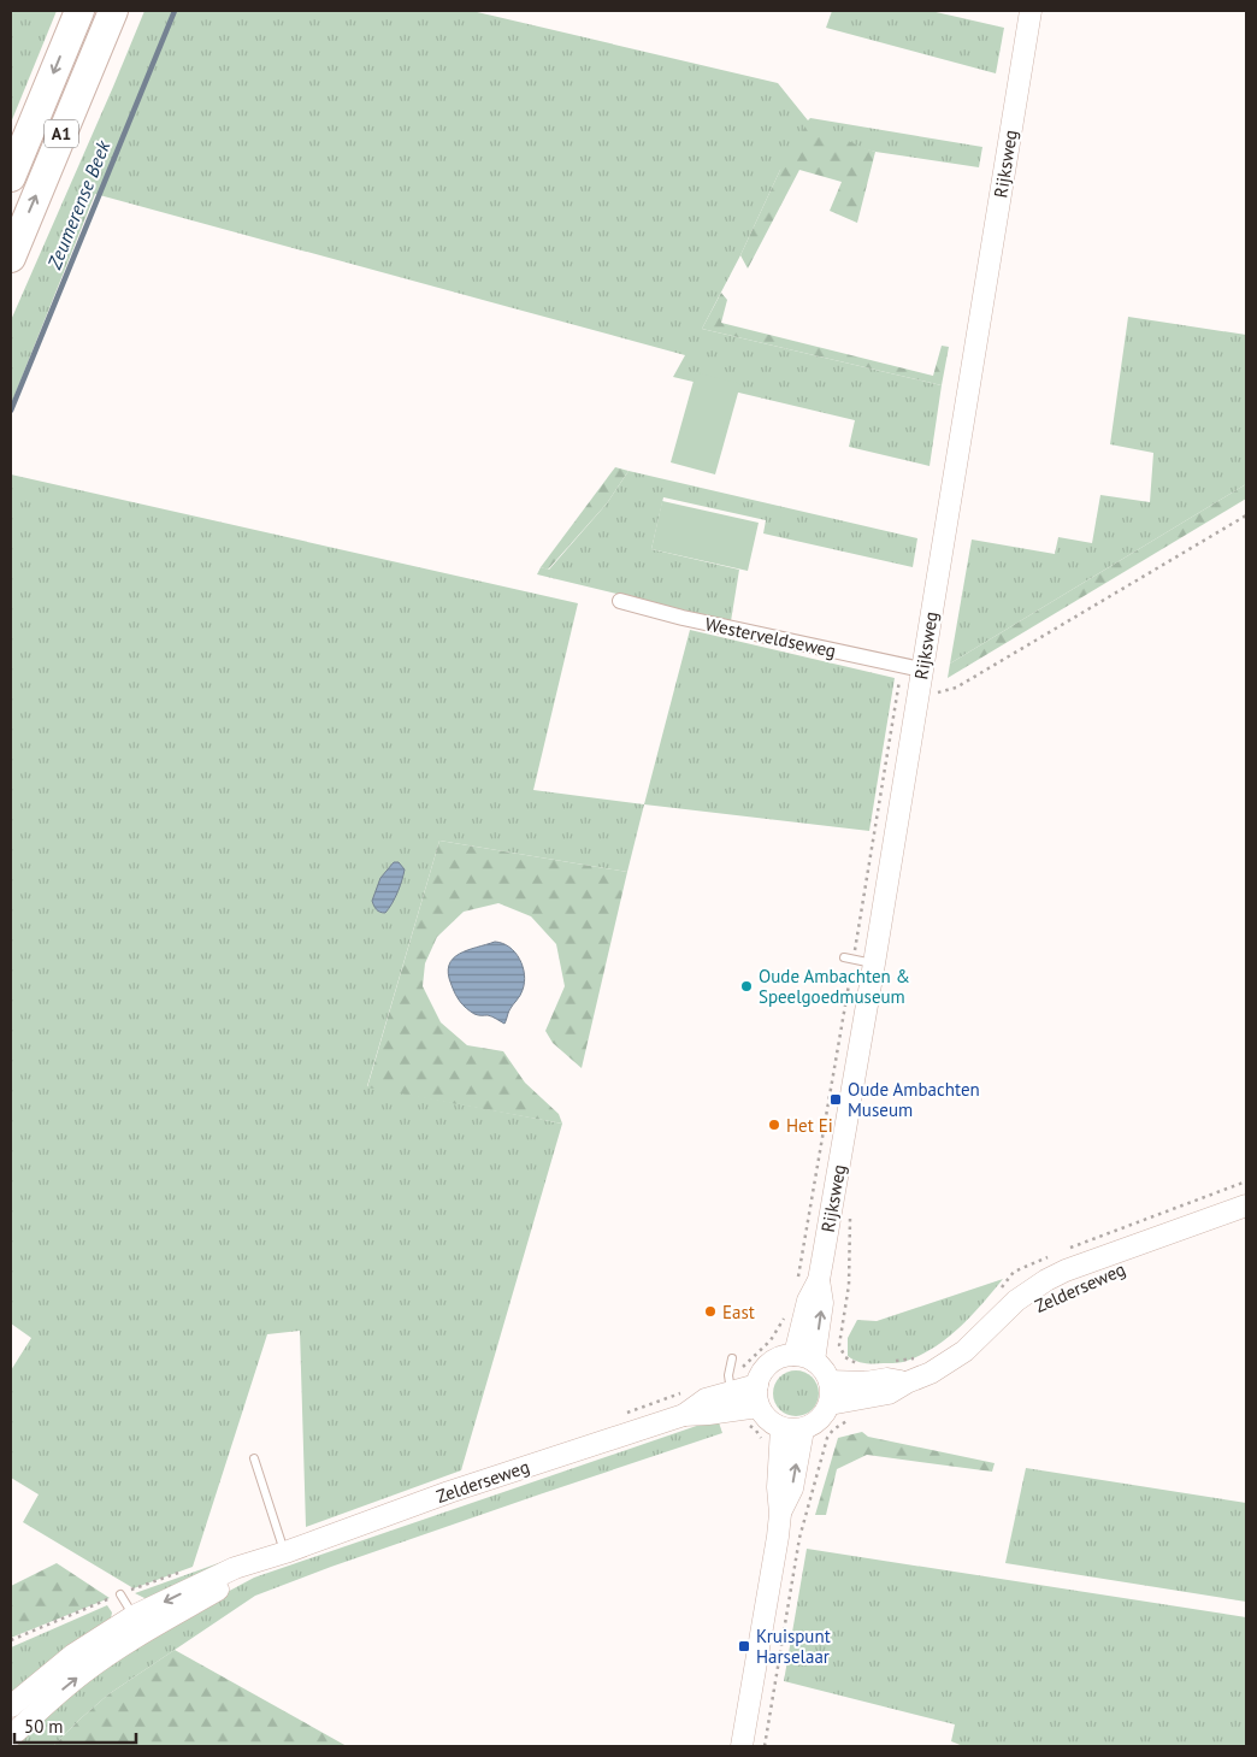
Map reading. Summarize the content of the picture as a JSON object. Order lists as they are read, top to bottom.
{
  "streets": {
    "highway": ["A1"],
    "main road": ["Rijksweg", "Zelderseweg"],
    "street": ["Westerveldseweg"]
  },
  "crossings": [
    ["Rijksweg", "Westerveldseweg"],
    ["Rijksweg", "Zelderseweg"]
  ],
  "water": ["Zeumerense Beek"],
  "places": {
    "other": ["Oude Ambachten & Speelgoedmuseum", "Het Ei", "East"],
    "transit": ["Oude Ambachten Museum", "Kruispunt Harselaar"]
  },
  "scale_bar": "50 m"
}
